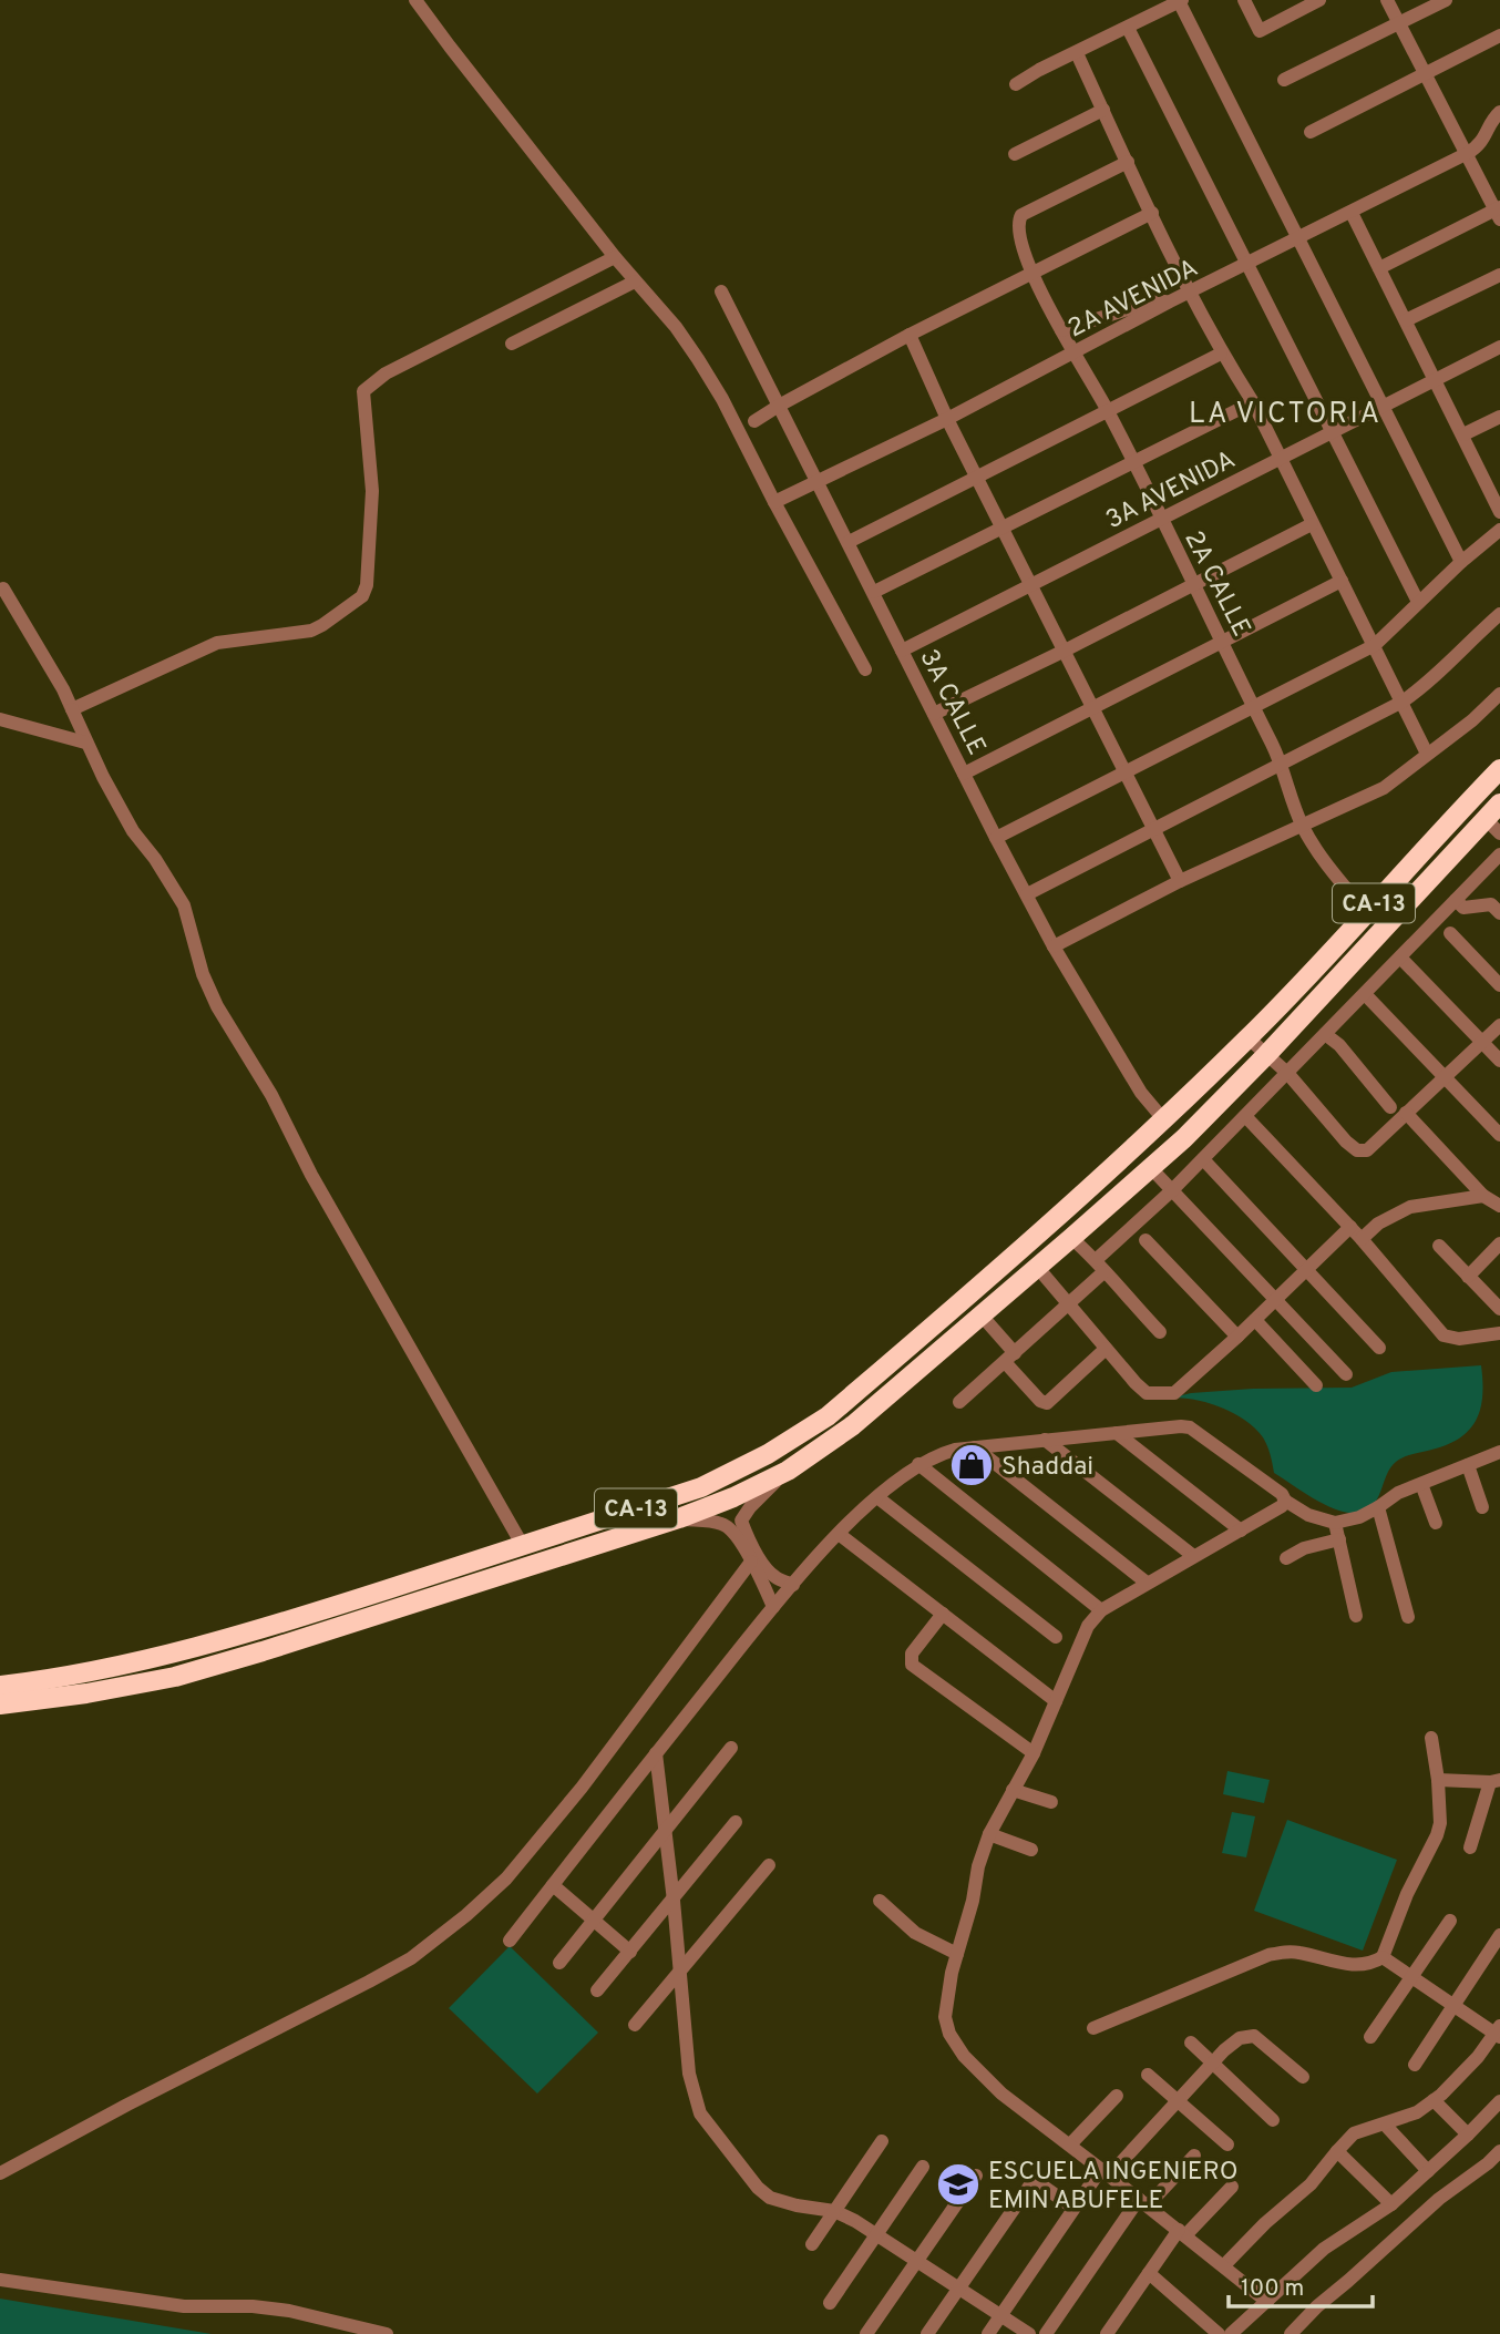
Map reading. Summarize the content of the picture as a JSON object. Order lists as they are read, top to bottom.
{
  "streets": {
    "highway": ["CA-13"],
    "street": [
      "2A AVENIDA",
      "3A AVENIDA",
      "2A CALLE",
      "3A CALLE"
    ]
  },
  "crossings": [
    ["2A AVENIDA", "2A CALLE"],
    ["2A AVENIDA", "3A CALLE"],
    ["3A AVENIDA", "2A CALLE"],
    ["3A AVENIDA", "3A CALLE"],
    ["2A CALLE", "CA-13"],
    ["3A CALLE", "CA-13"]
  ],
  "districts": ["LA VICTORIA"],
  "places": {
    "shop": ["Shaddai"],
    "school or university": ["ESCUELA INGENIERO EMIN ABUFELE"]
  },
  "scale_bar": "100 m"
}
